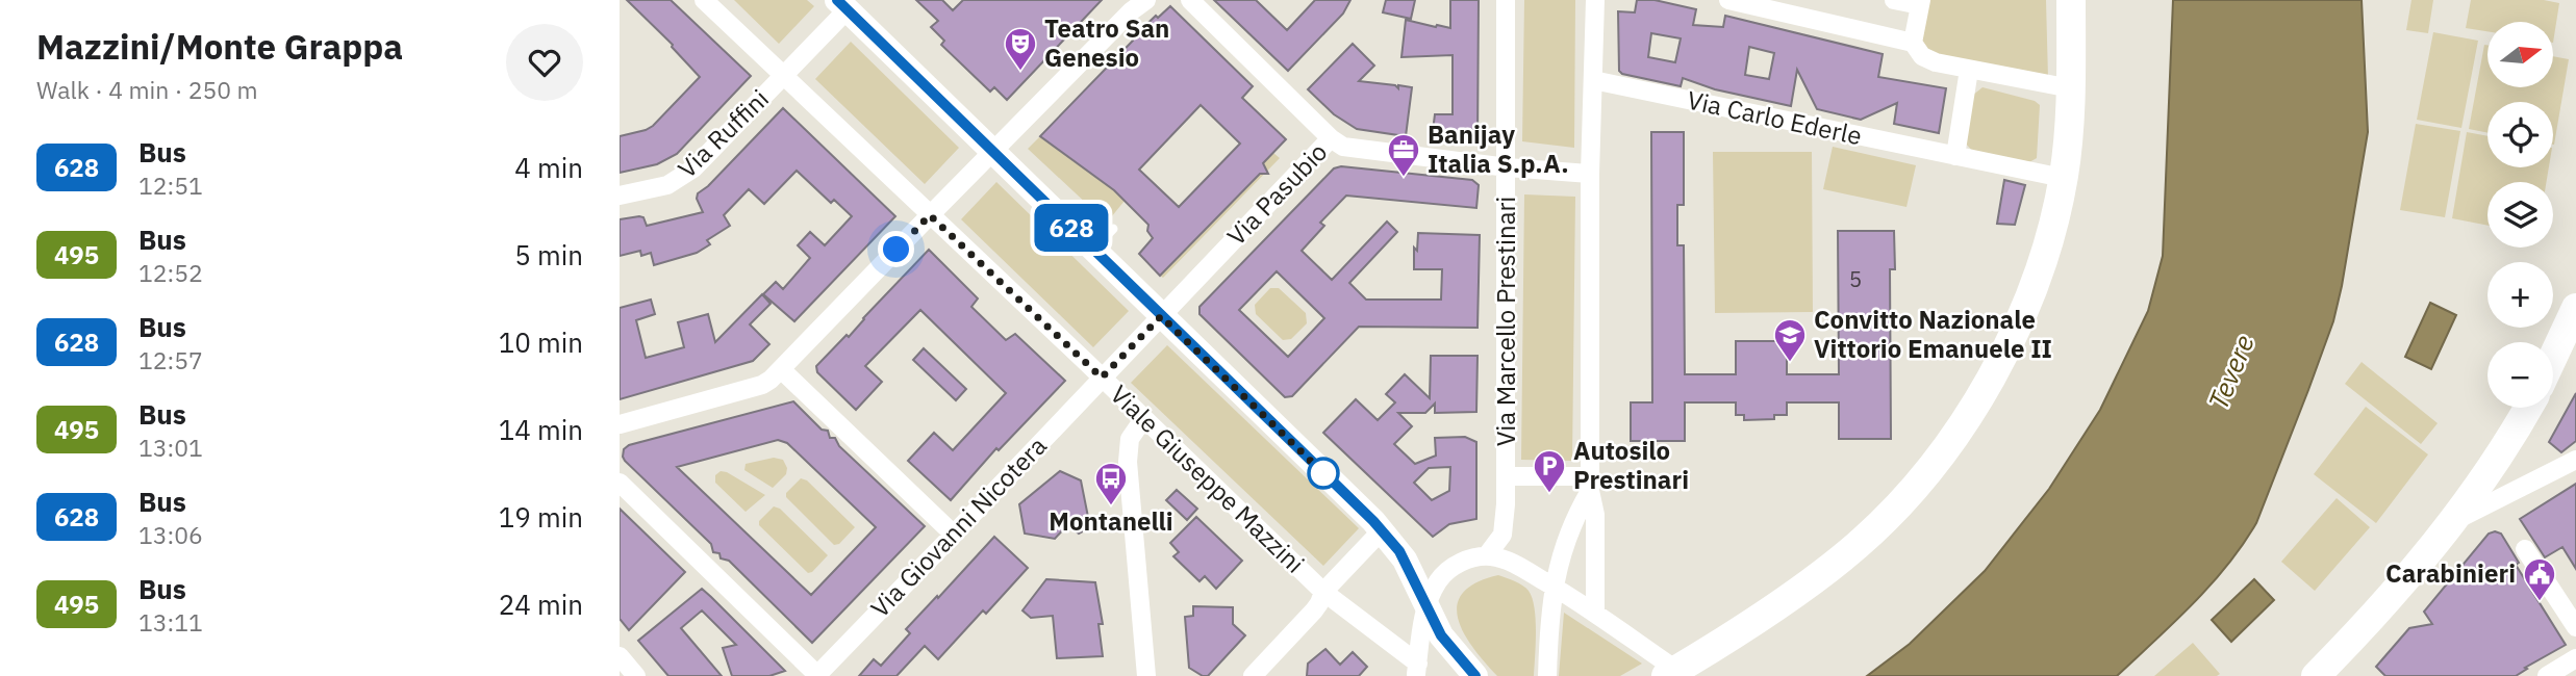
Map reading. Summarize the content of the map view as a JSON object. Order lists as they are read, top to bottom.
{
  "streets": {
    "street": [
      "Via Carlo Ederle",
      "Via Ruffini",
      "Via Pasubio",
      "Via Marcello Prestinari",
      "Viale Giuseppe Mazzini",
      "Via Giovanni Nicotera"
    ]
  },
  "crossings": [
    ["Via Ruffini", "Viale Giuseppe Mazzini"],
    ["Via Pasubio", "Via Marcello Prestinari"],
    ["Via Pasubio", "Viale Giuseppe Mazzini"],
    ["Via Pasubio", "Via Giovanni Nicotera"],
    ["Viale Giuseppe Mazzini", "Via Giovanni Nicotera"]
  ],
  "water": ["Tevere"],
  "places": {
    "theatre": ["Teatro San Genesio"],
    "office": ["Banijay Italia S.p.A."],
    "school or university": ["Convitto Nazionale Vittorio Emanuele II"],
    "parking": ["Autosilo Prestinari"],
    "bus stop": ["Montanelli"],
    "public building": ["Carabinieri"]
  },
  "lines": ["bus line 628"],
  "house_numbers": ["5"],
  "north": "right",
  "page": {
    "heading": ["Mazzini/Monte Grappa", "Walk · 4 min · 250 m"],
    "on_map": "628",
    "map_buttons": ["+", "−"],
    "list": [
      {
        "mark": "628",
        "name": "Bus",
        "note": "12:51",
        "value": "4 min"
      },
      {
        "mark": "495",
        "name": "Bus",
        "note": "12:52",
        "value": "5 min"
      },
      {
        "mark": "628",
        "name": "Bus",
        "note": "12:57",
        "value": "10 min"
      },
      {
        "mark": "495",
        "name": "Bus",
        "note": "13:01",
        "value": "14 min"
      },
      {
        "mark": "628",
        "name": "Bus",
        "note": "13:06",
        "value": "19 min"
      },
      {
        "mark": "495",
        "name": "Bus",
        "note": "13:11",
        "value": "24 min"
      }
    ]
  }
}
